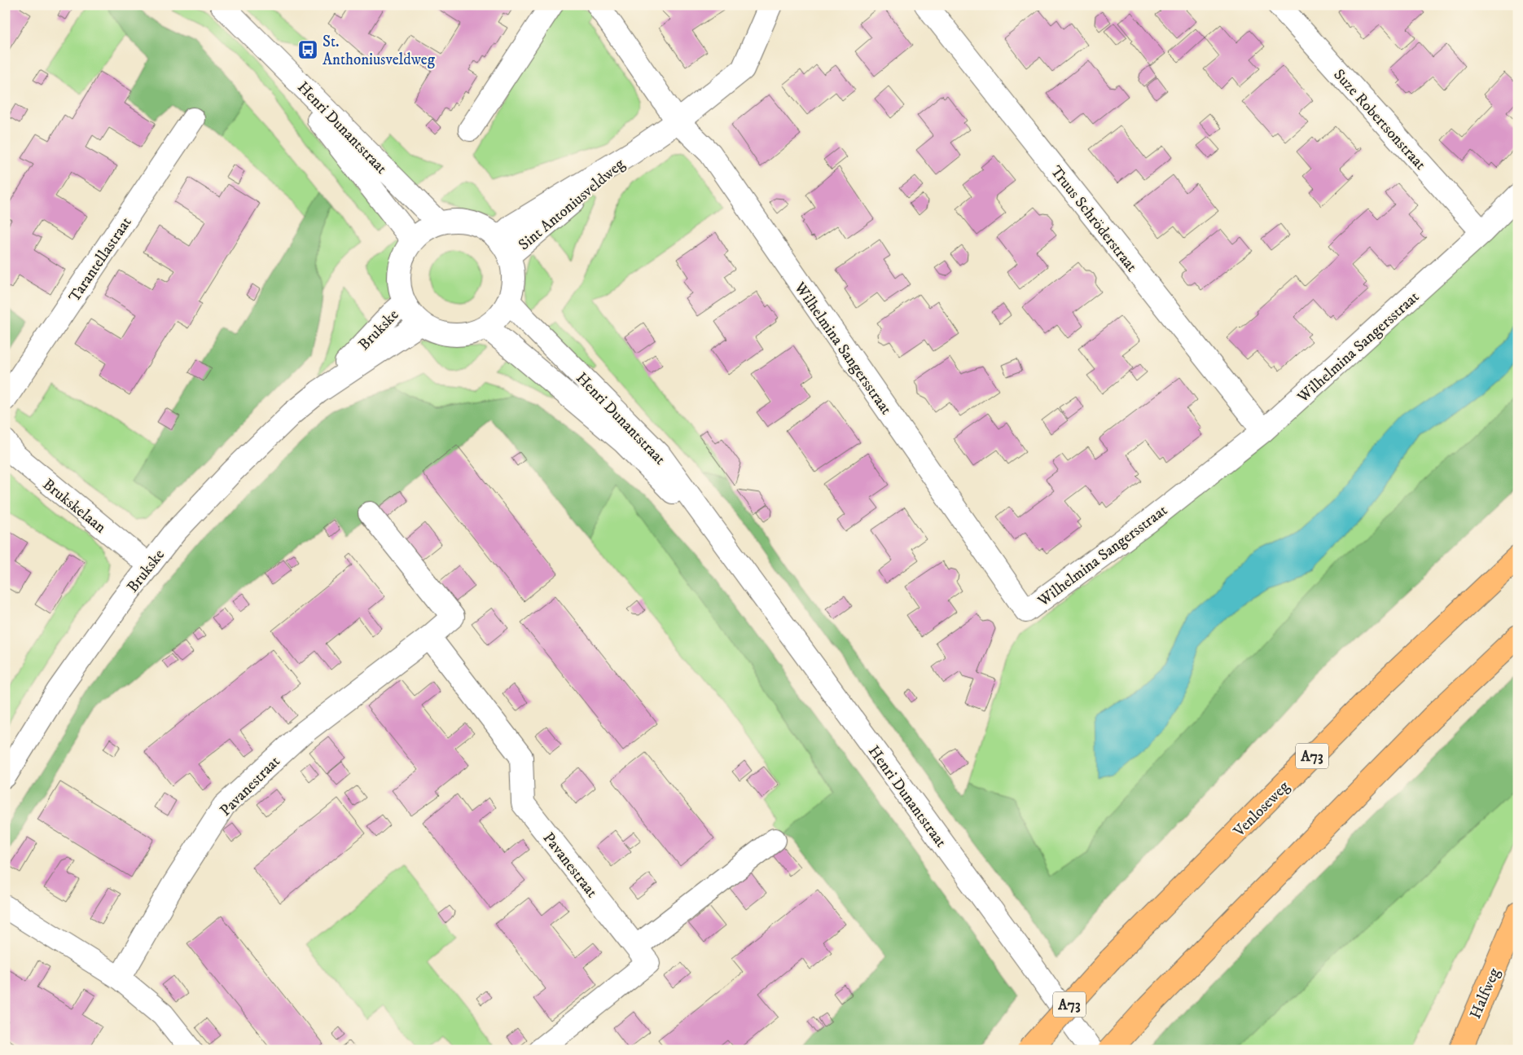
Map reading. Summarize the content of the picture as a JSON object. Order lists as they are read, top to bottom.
{
  "streets": {
    "main road": ["A73", "Venloseweg", "Halfweg"],
    "street": [
      "Suze Robertsonstraat",
      "Henri Dunantstraat",
      "Sint Antoniusveldweg",
      "Truus Schröderstraat",
      "Tarantellastraat",
      "Brukske",
      "Wilhelmina Sangersstraat",
      "Brukskelaan",
      "Pavanestraat"
    ]
  },
  "crossings": [
    ["Suze Robertsonstraat", "Wilhelmina Sangersstraat"],
    ["Henri Dunantstraat", "Sint Antoniusveldweg"],
    ["Henri Dunantstraat", "Brukske"],
    ["Sint Antoniusveldweg", "Brukske"],
    ["Sint Antoniusveldweg", "Wilhelmina Sangersstraat"],
    ["Truus Schröderstraat", "Wilhelmina Sangersstraat"],
    ["Brukske", "Brukskelaan"]
  ],
  "places": {
    "bus stop": ["St. Anthoniusveldweg"]
  }
}
